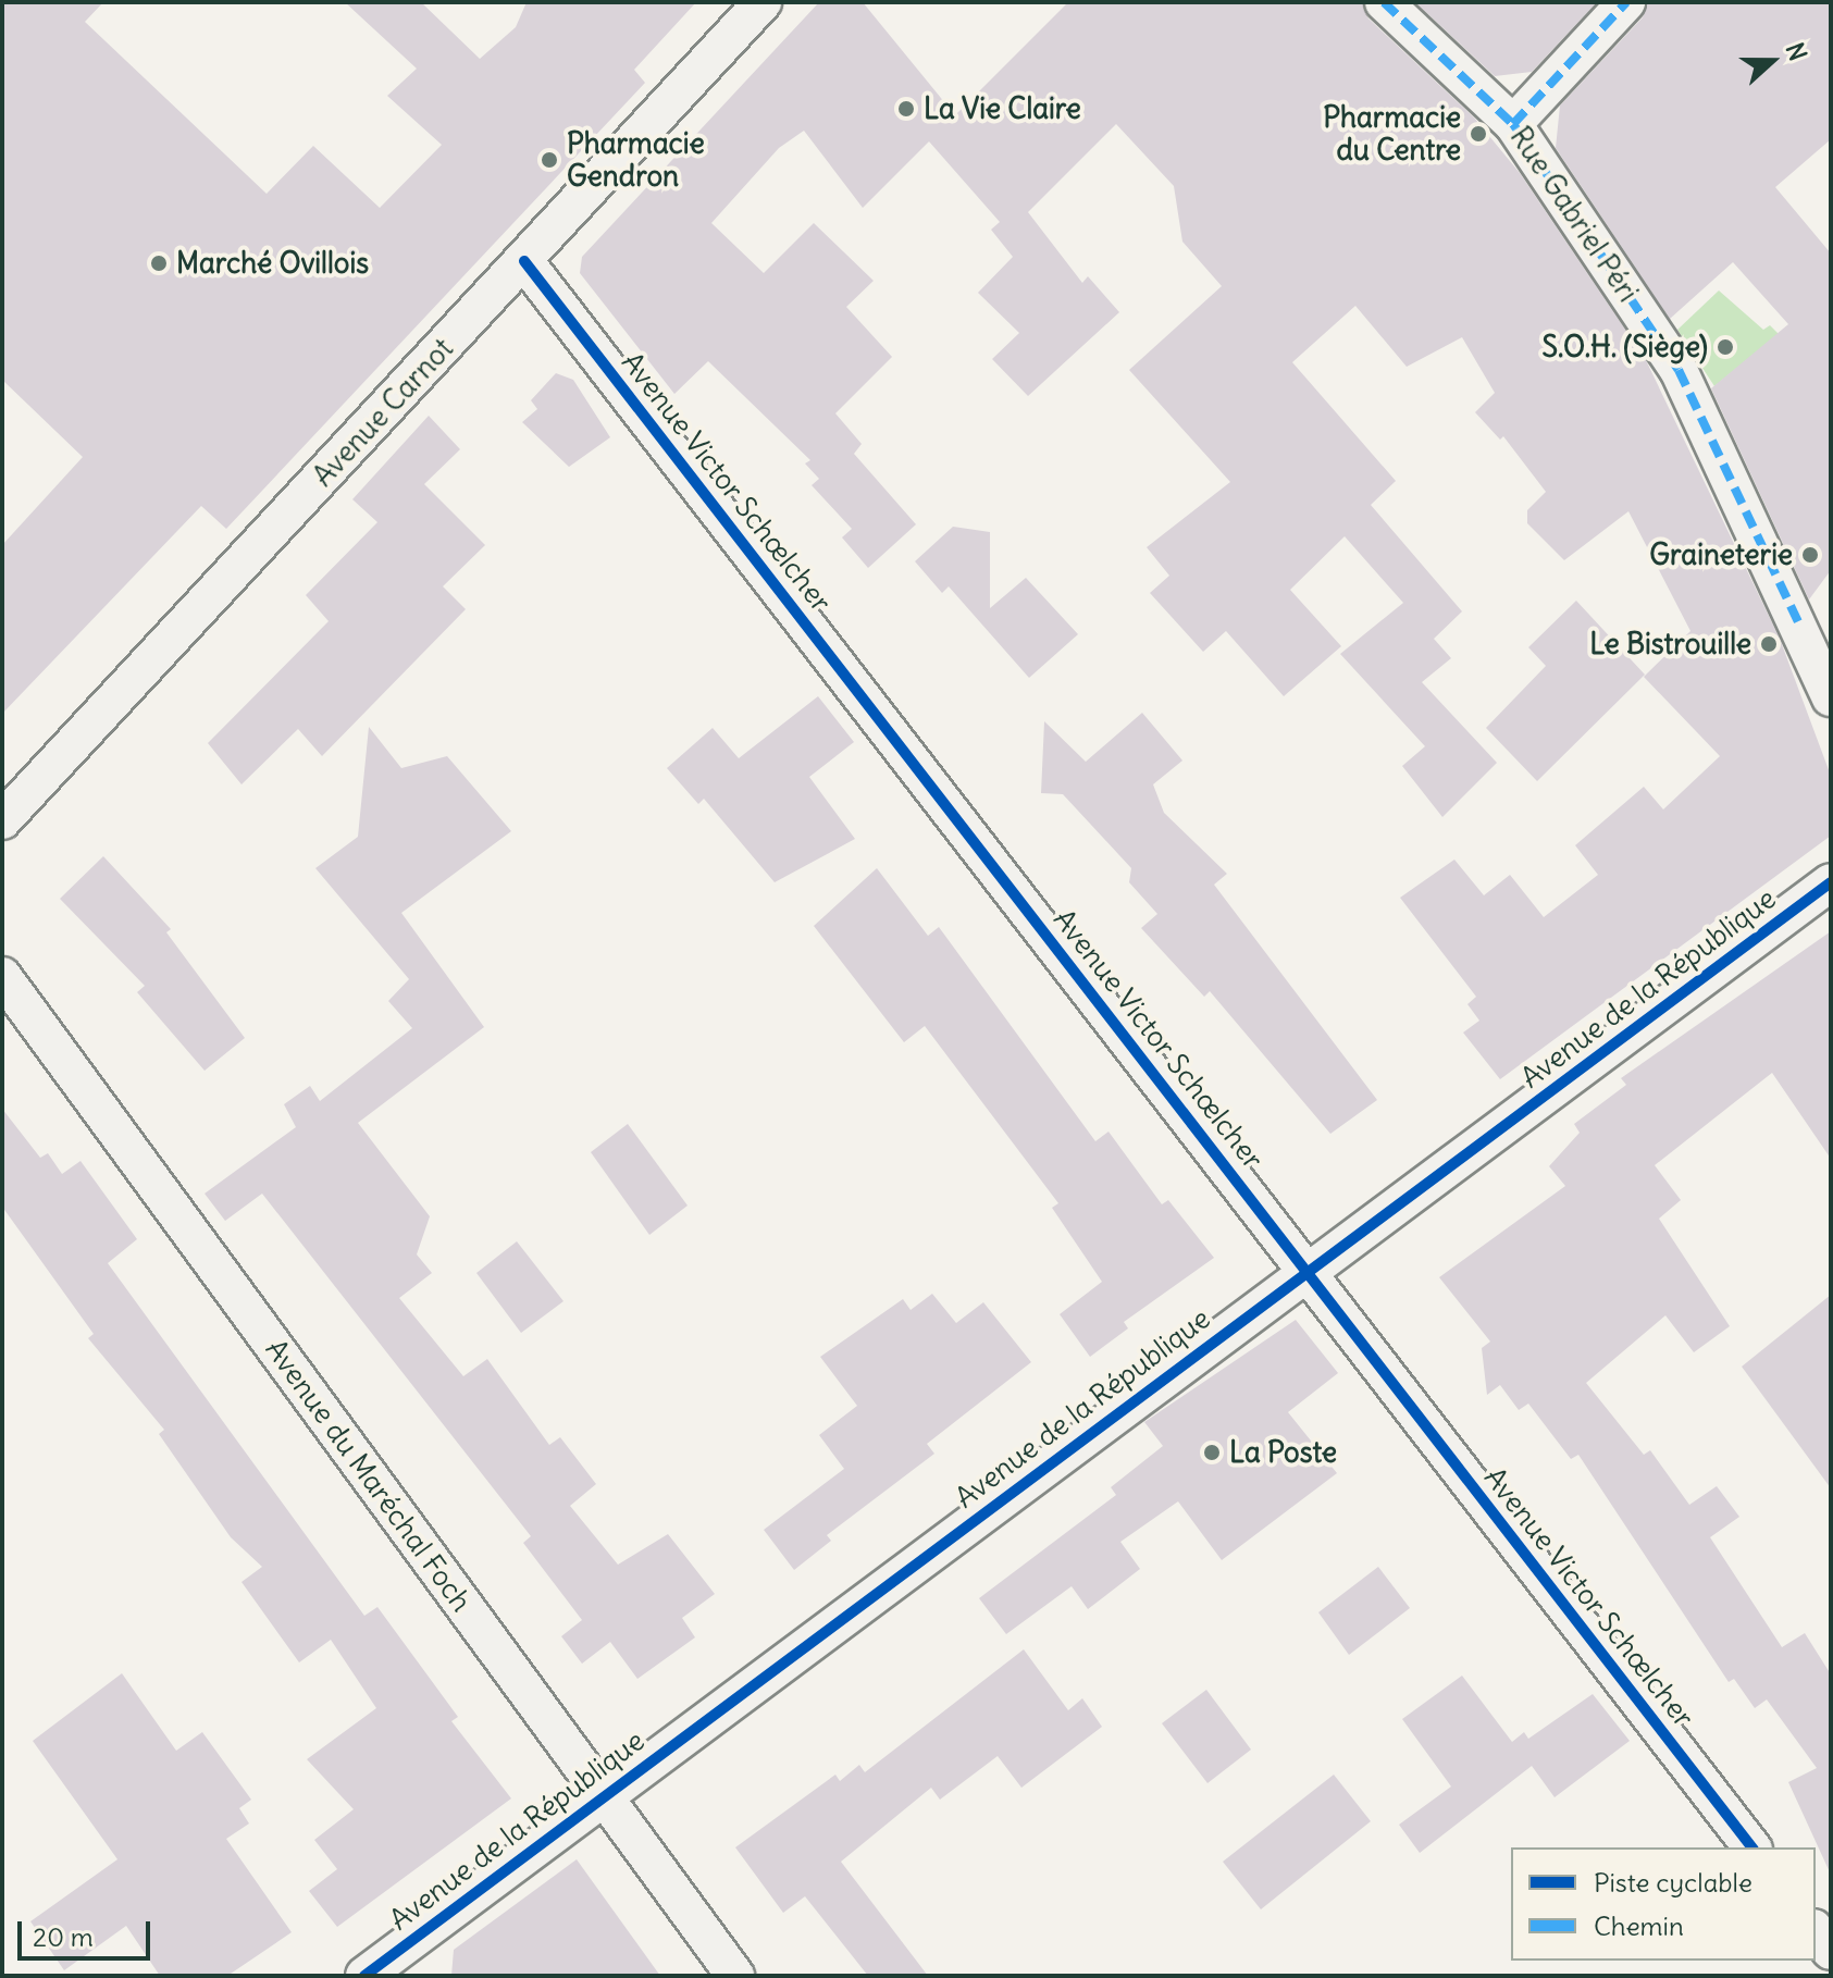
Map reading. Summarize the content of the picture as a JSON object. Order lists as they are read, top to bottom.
{
  "streets": {
    "street": [
      "Rue Gabriel Péri",
      "Avenue Carnot",
      "Avenue Victor Schœlcher",
      "Avenue de la République",
      "Avenue du Maréchal Foch"
    ]
  },
  "crossings": [
    ["Avenue Carnot", "Avenue Victor Schœlcher"],
    ["Avenue Victor Schœlcher", "Avenue de la République"],
    ["Avenue de la République", "Avenue du Maréchal Foch"]
  ],
  "places": [
    "La Vie Claire",
    "Pharmacie du Centre",
    "Pharmacie Gendron",
    "Marché Ovillois",
    "S.O.H. (Siège)",
    "Graineterie",
    "Le Bistrouille",
    "La Poste"
  ],
  "legend": ["Piste cyclable", "Chemin"],
  "scale_bar": "20 m",
  "north": "right"
}
